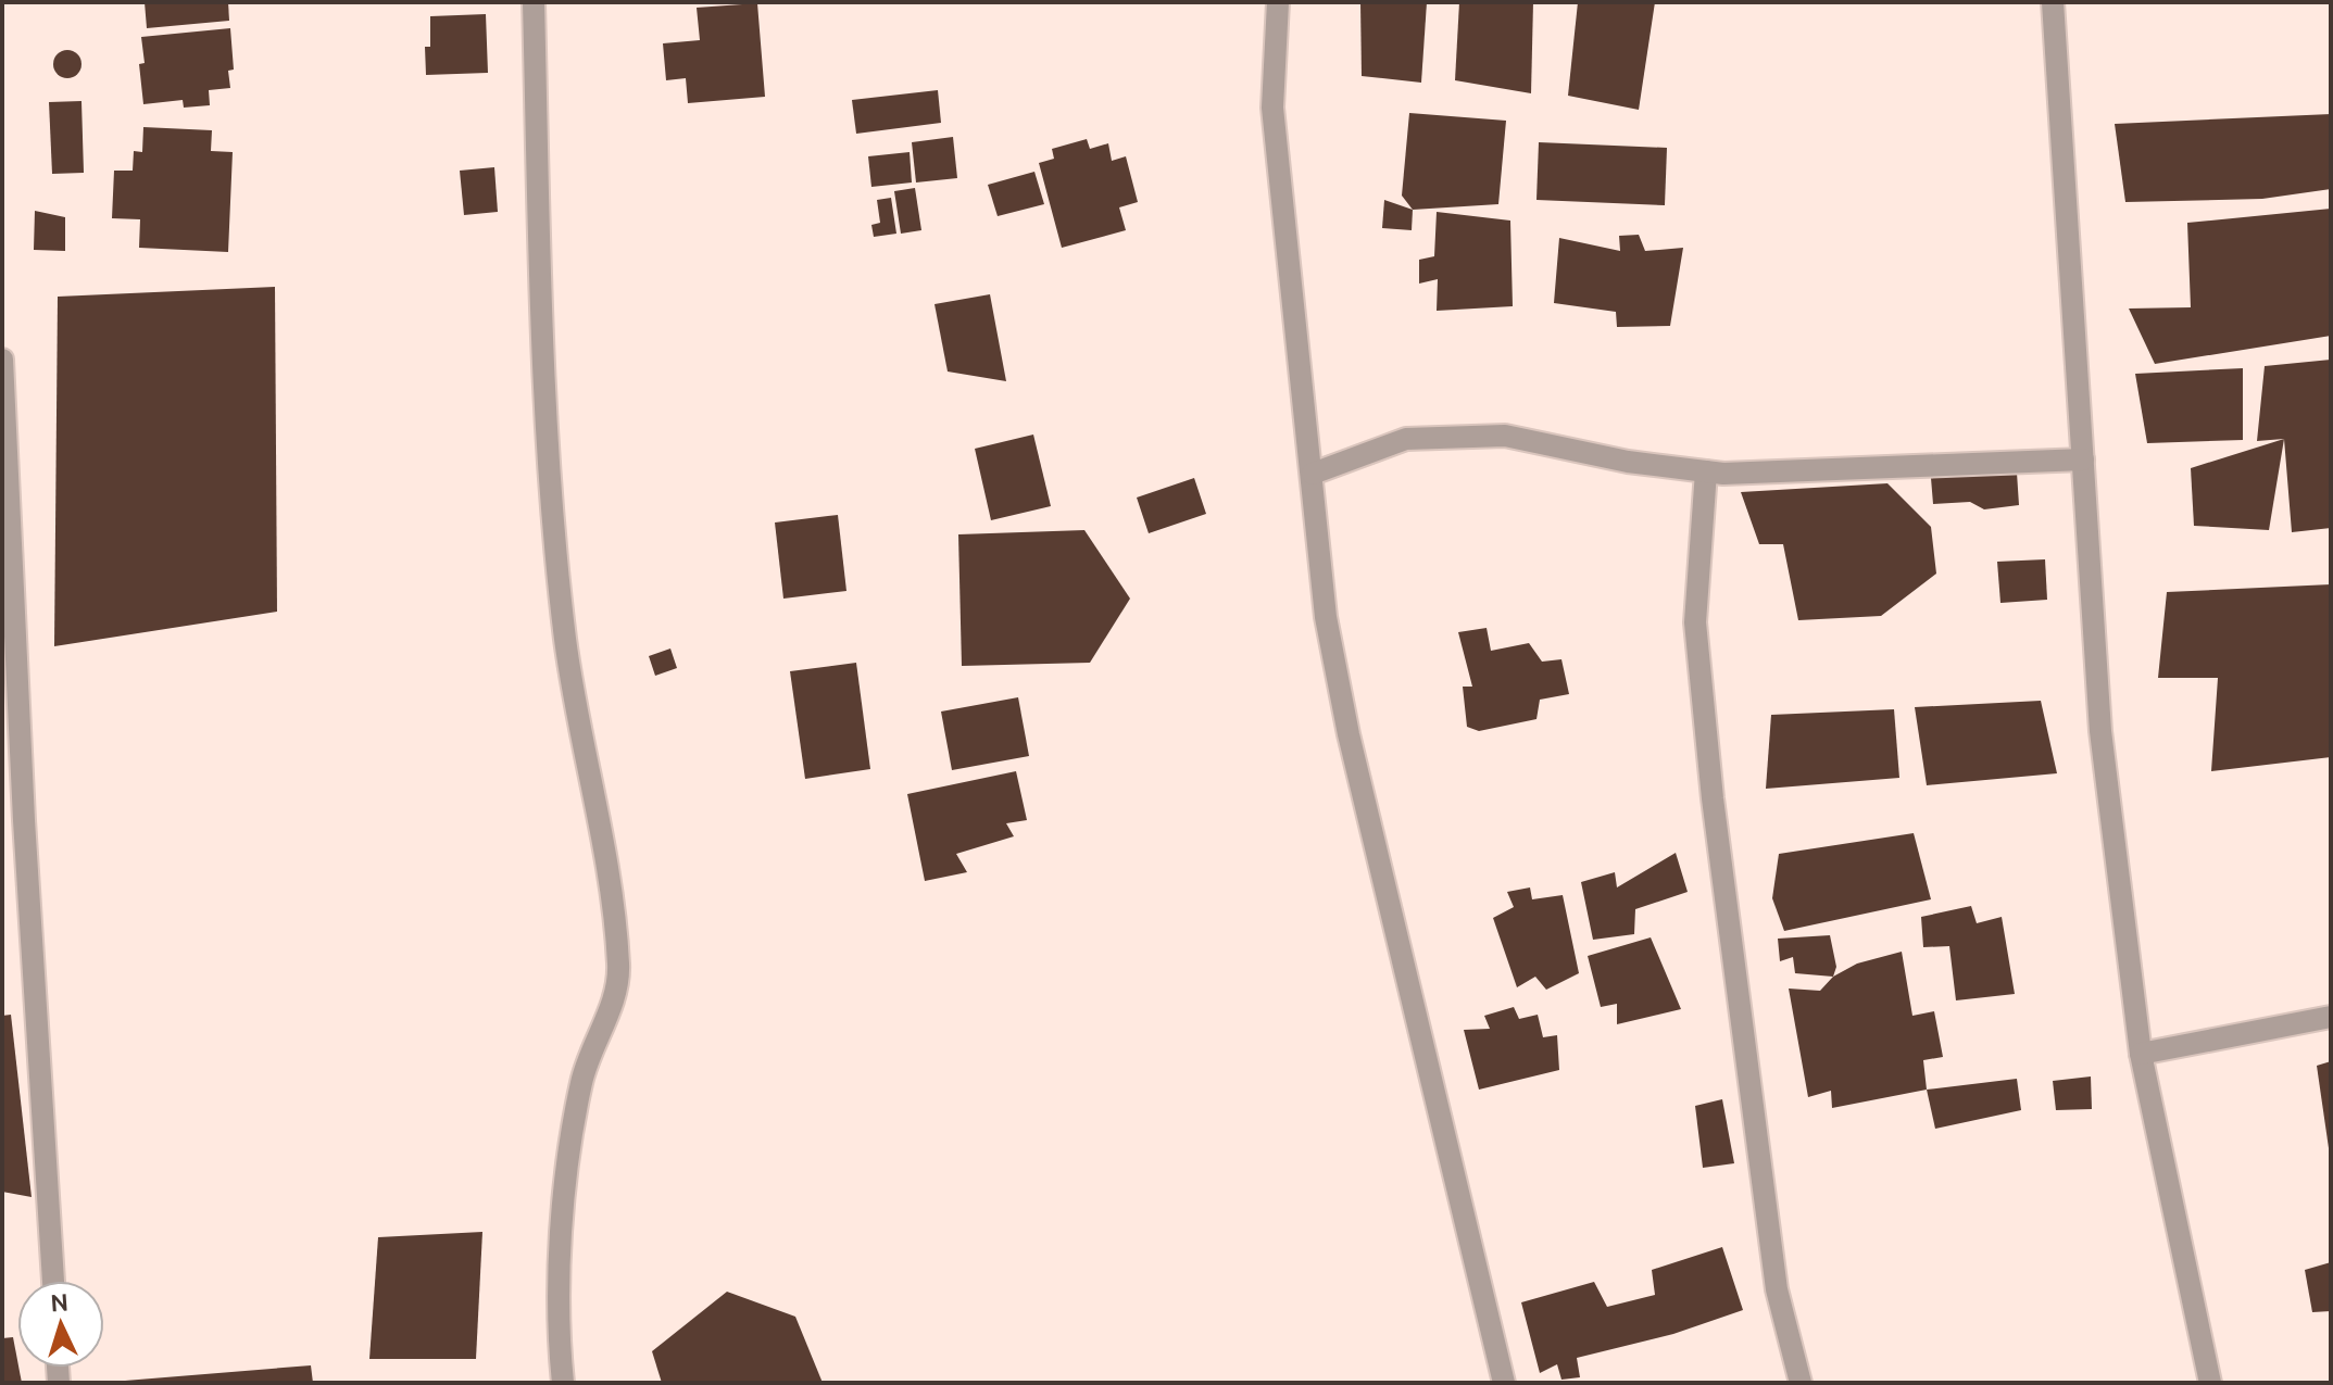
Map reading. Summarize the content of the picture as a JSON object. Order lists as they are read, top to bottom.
{
  "north": "top"
}
